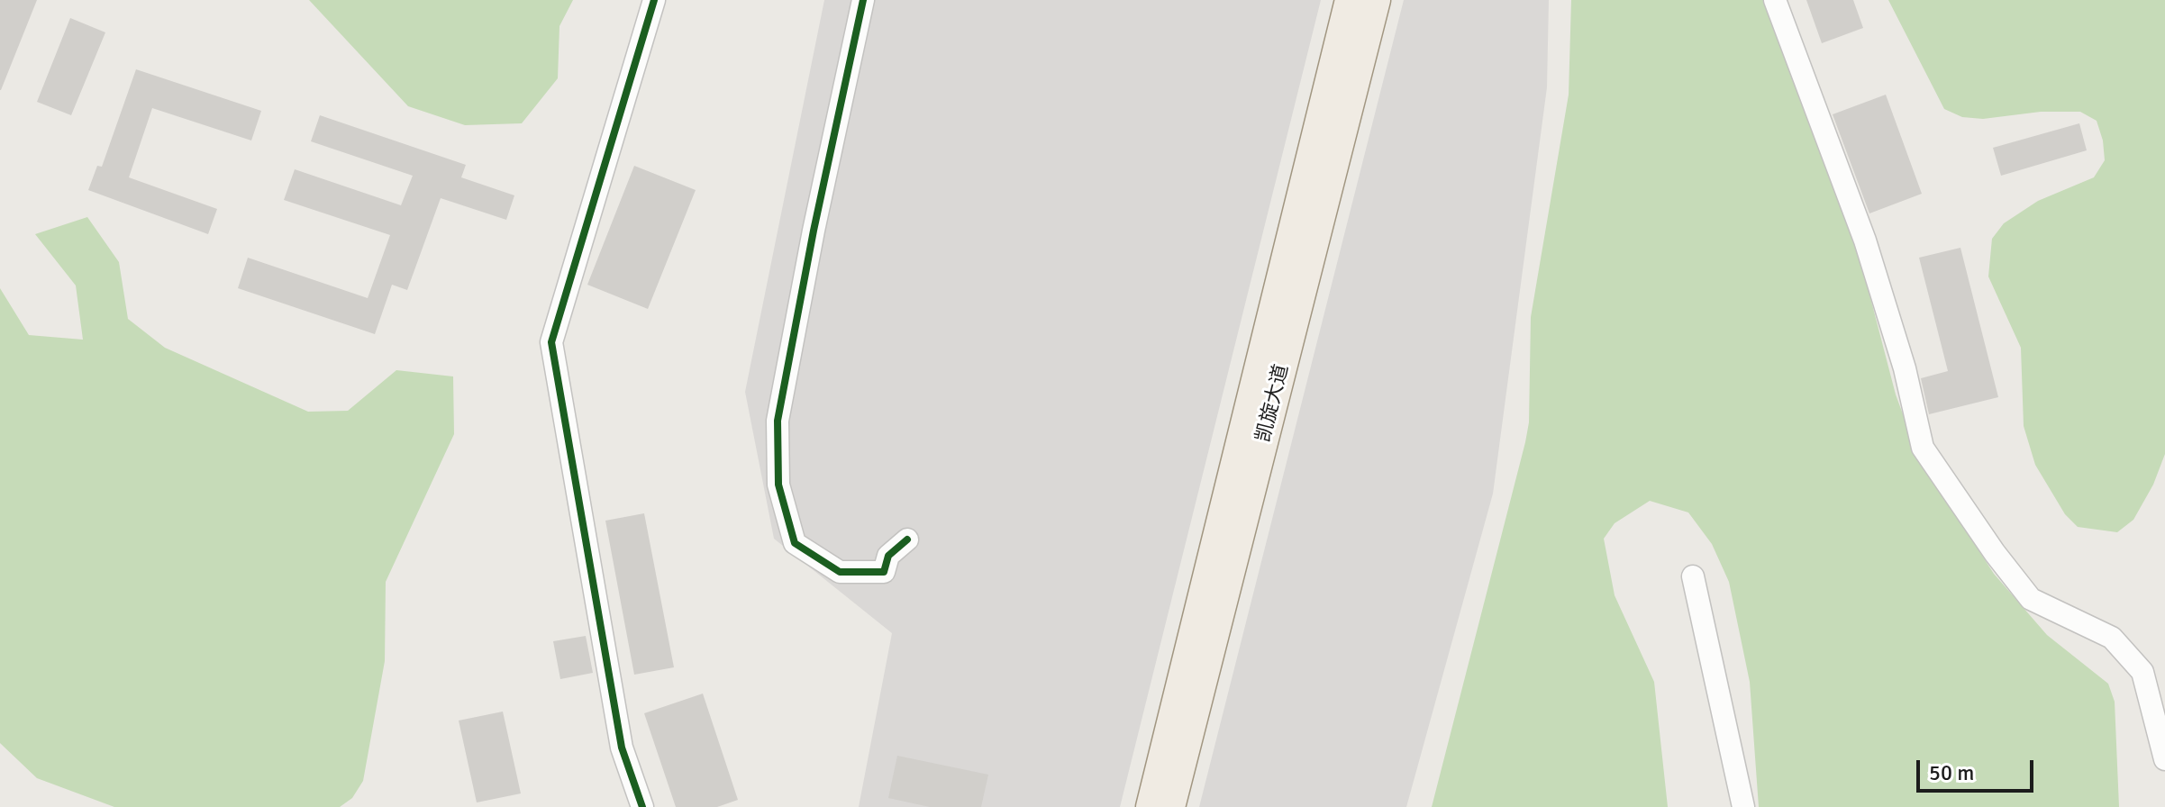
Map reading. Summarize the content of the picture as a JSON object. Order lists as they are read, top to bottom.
{
  "streets": {
    "main road": ["凯旋大道"]
  },
  "scale_bar": "50 m"
}
